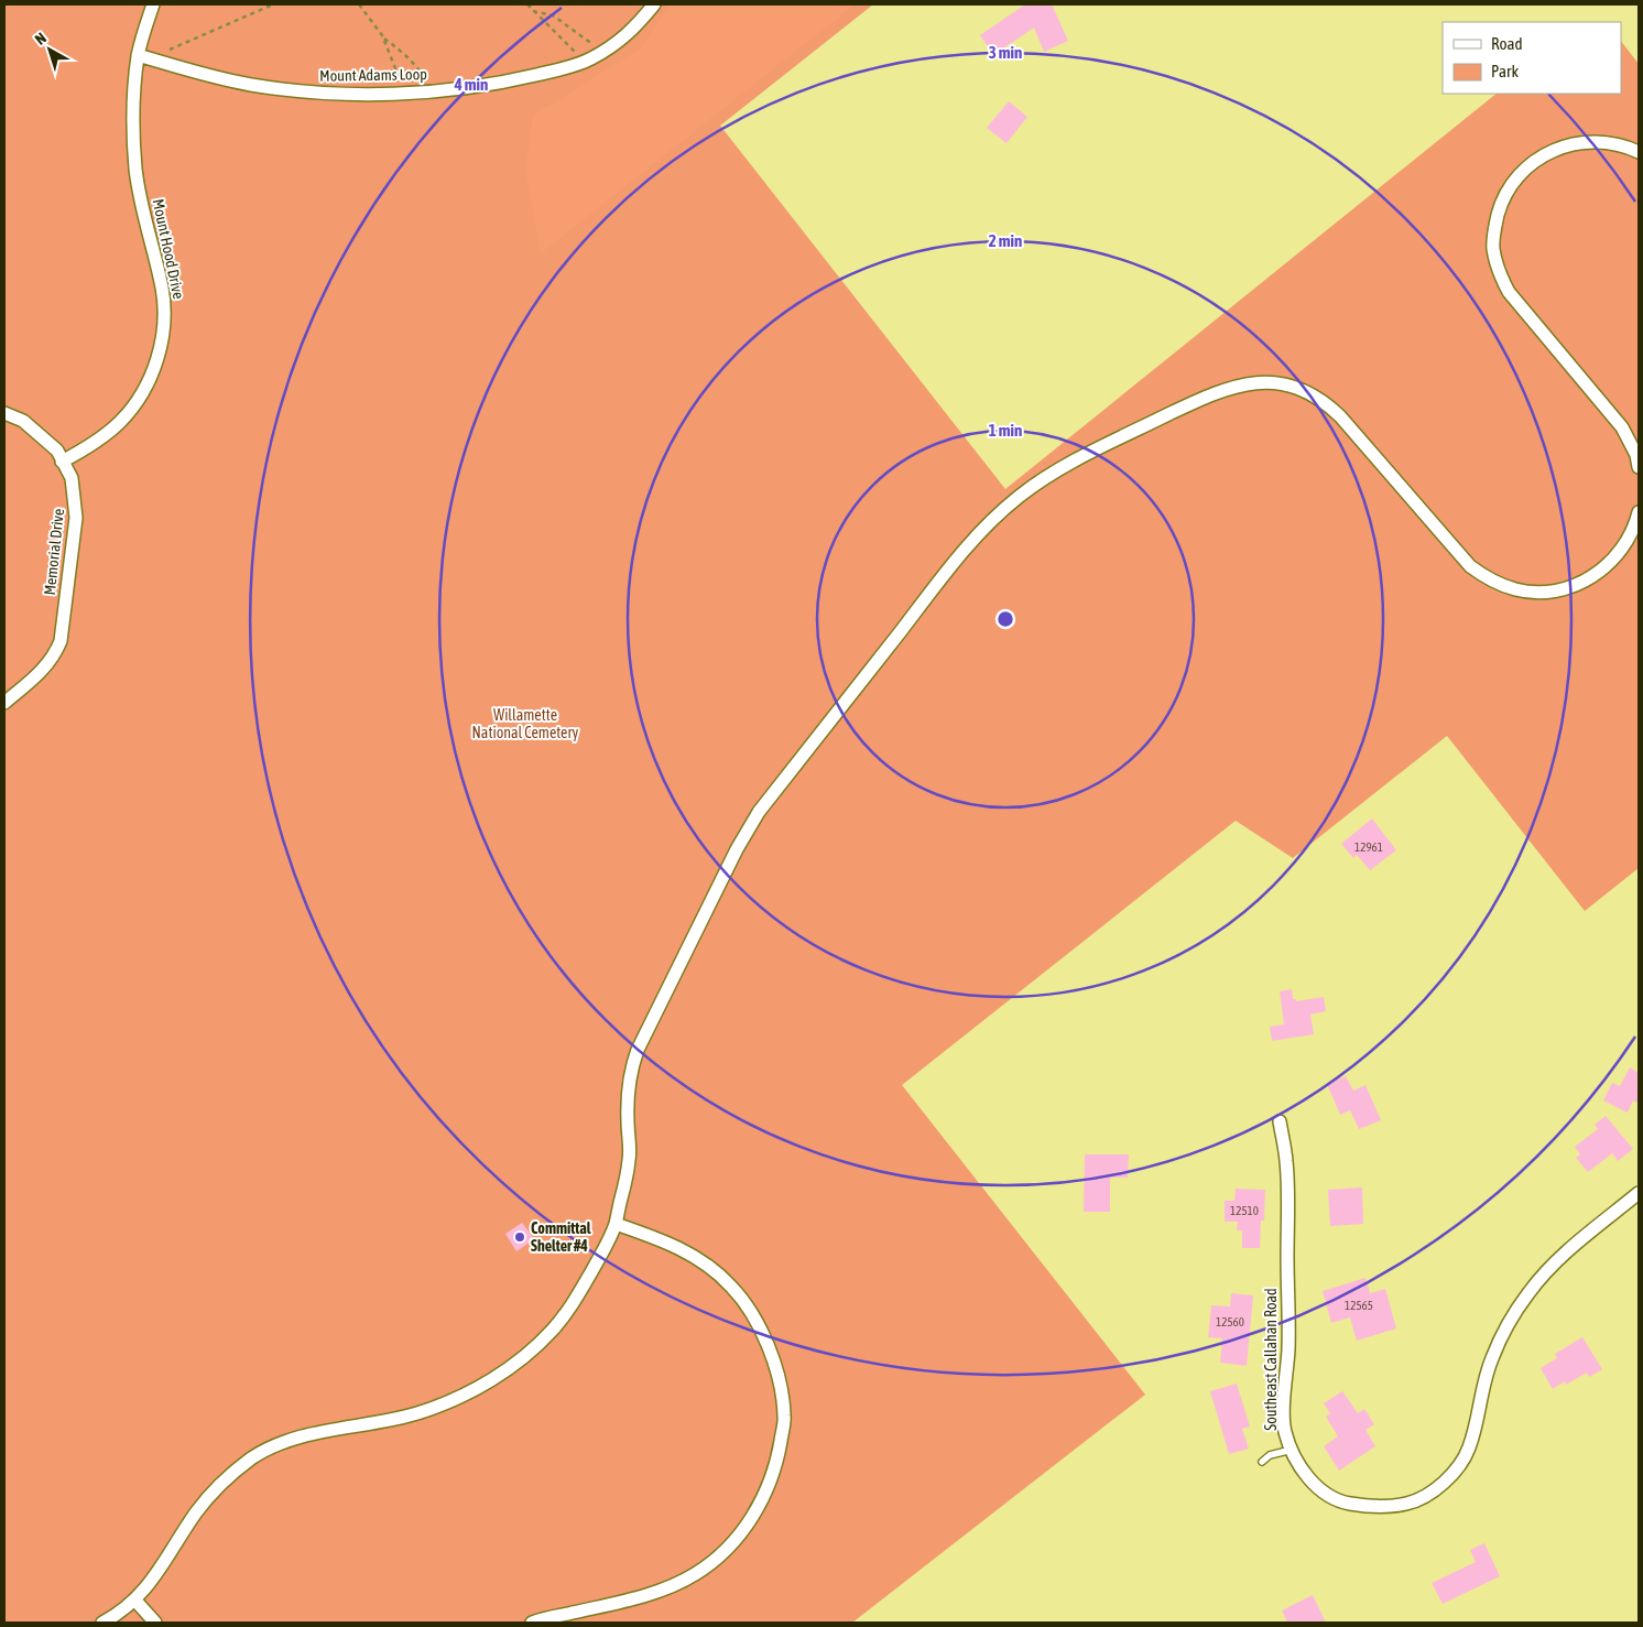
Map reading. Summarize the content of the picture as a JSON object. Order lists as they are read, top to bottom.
{
  "streets": {
    "street": [
      "Mount Adams Loop",
      "Mount Hood Drive",
      "Memorial Drive",
      "Southeast Callahan Road"
    ]
  },
  "crossings": [
    ["Mount Adams Loop", "Mount Hood Drive"],
    ["Mount Hood Drive", "Memorial Drive"]
  ],
  "parks": ["Willamette National Cemetery"],
  "places": ["Committal Shelter #4"],
  "house_numbers": [
    "12961",
    "12510",
    "12565",
    "12560"
  ],
  "legend": ["Road", "Park"],
  "north": "top left",
  "rings": [
    "3 min",
    "4 min",
    "2 min",
    "1 min"
  ]
}
